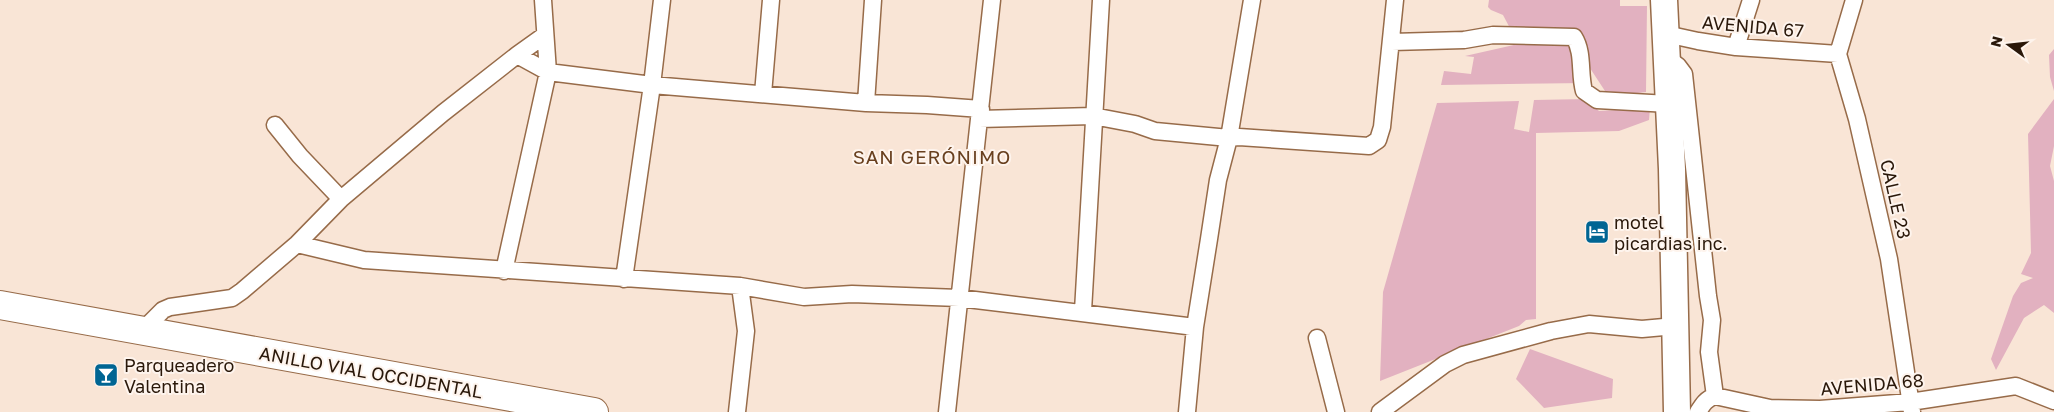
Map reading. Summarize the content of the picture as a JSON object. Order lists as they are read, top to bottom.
{
  "streets": {
    "highway": ["ANILLO VIAL OCCIDENTAL"],
    "street": ["AVENIDA 67", "CALLE 23", "AVENIDA 68"]
  },
  "crossings": [
    ["AVENIDA 67", "CALLE 23"],
    ["CALLE 23", "AVENIDA 68"]
  ],
  "districts": ["SAN GERÓNIMO"],
  "places": {
    "hotel": ["motel picardias inc."],
    "bar": ["Parqueadero Valentina"]
  },
  "north": "left"
}
